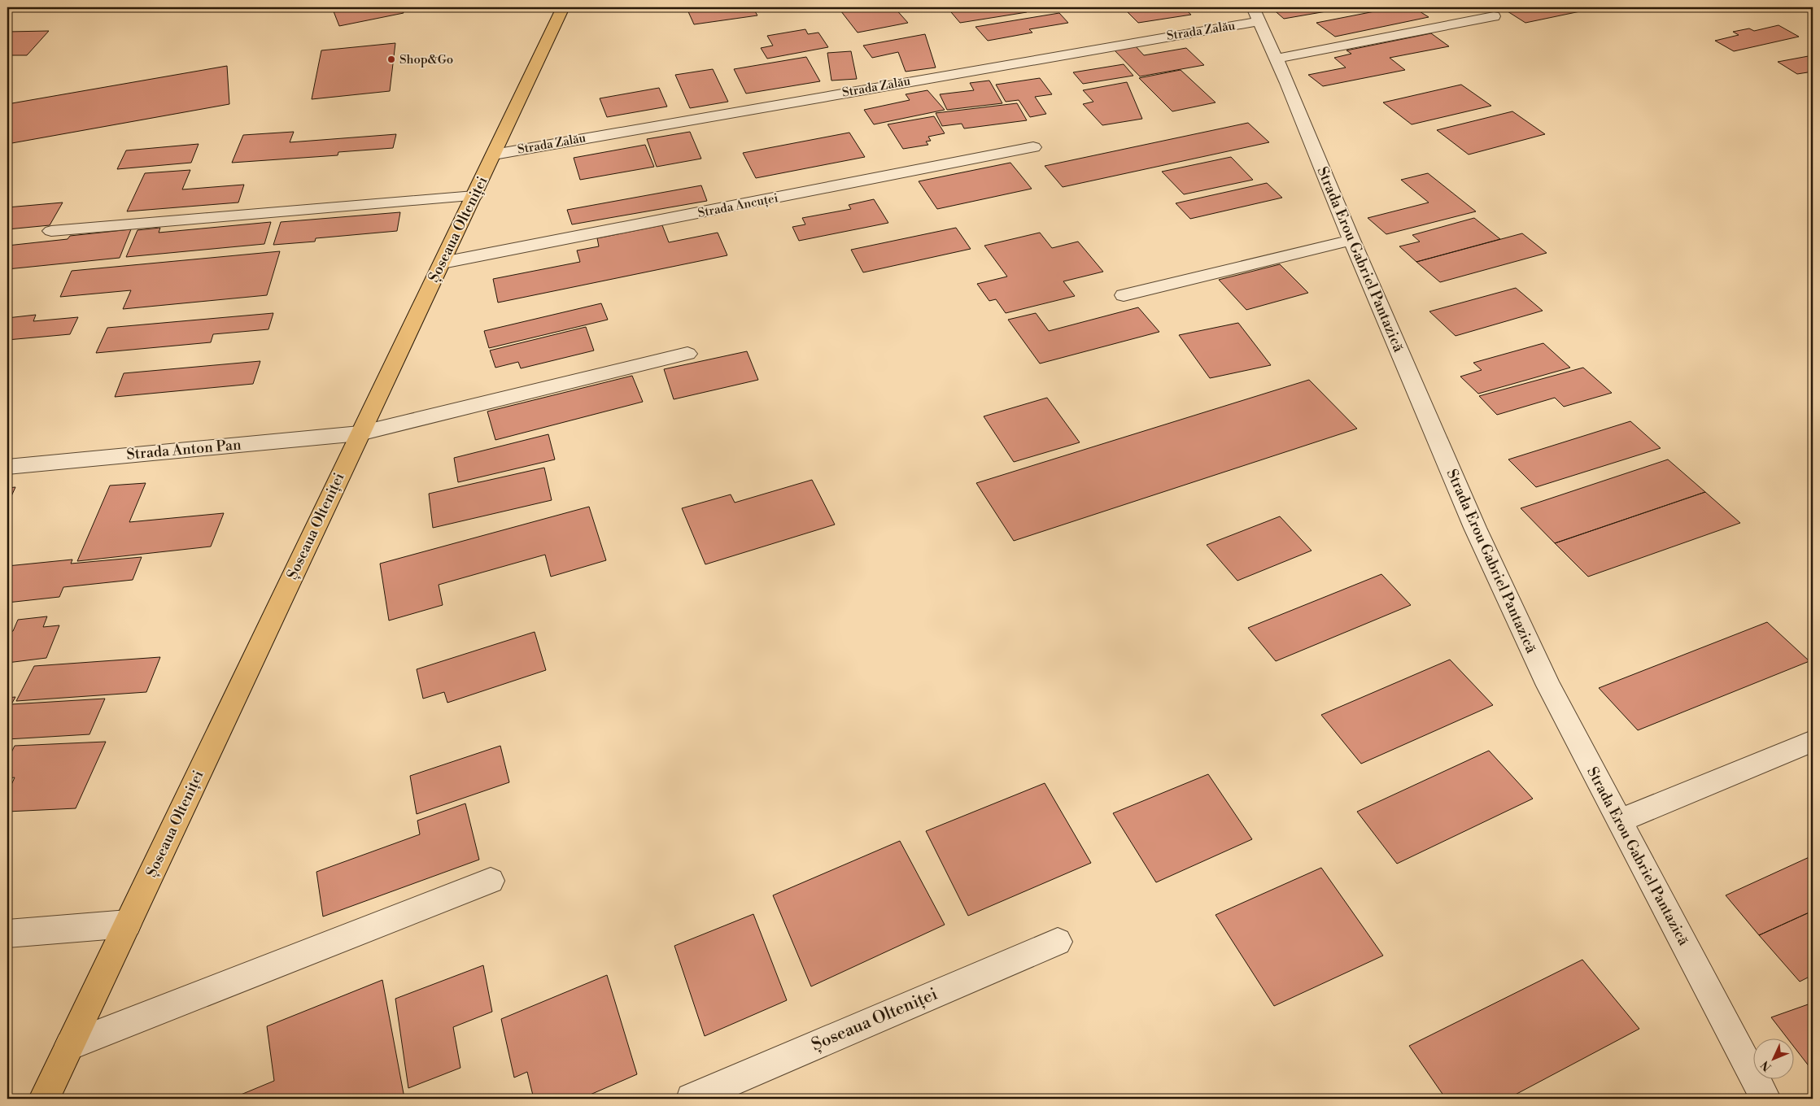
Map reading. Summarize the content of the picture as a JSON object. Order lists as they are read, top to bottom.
{
  "streets": {
    "main road": ["Șoseaua Olteniței"],
    "street": [
      "Strada Zalău",
      "Strada Ancuței",
      "Strada Erou Gabriel Pantazică",
      "Strada Anton Pan"
    ]
  },
  "crossings": [
    ["Strada Zalău", "Șoseaua Olteniței"],
    ["Strada Zalău", "Strada Erou Gabriel Pantazică"],
    ["Strada Ancuței", "Șoseaua Olteniței"],
    ["Șoseaua Olteniței", "Strada Anton Pan"]
  ],
  "places": ["Shop&Go"],
  "north": "bottom left"
}
